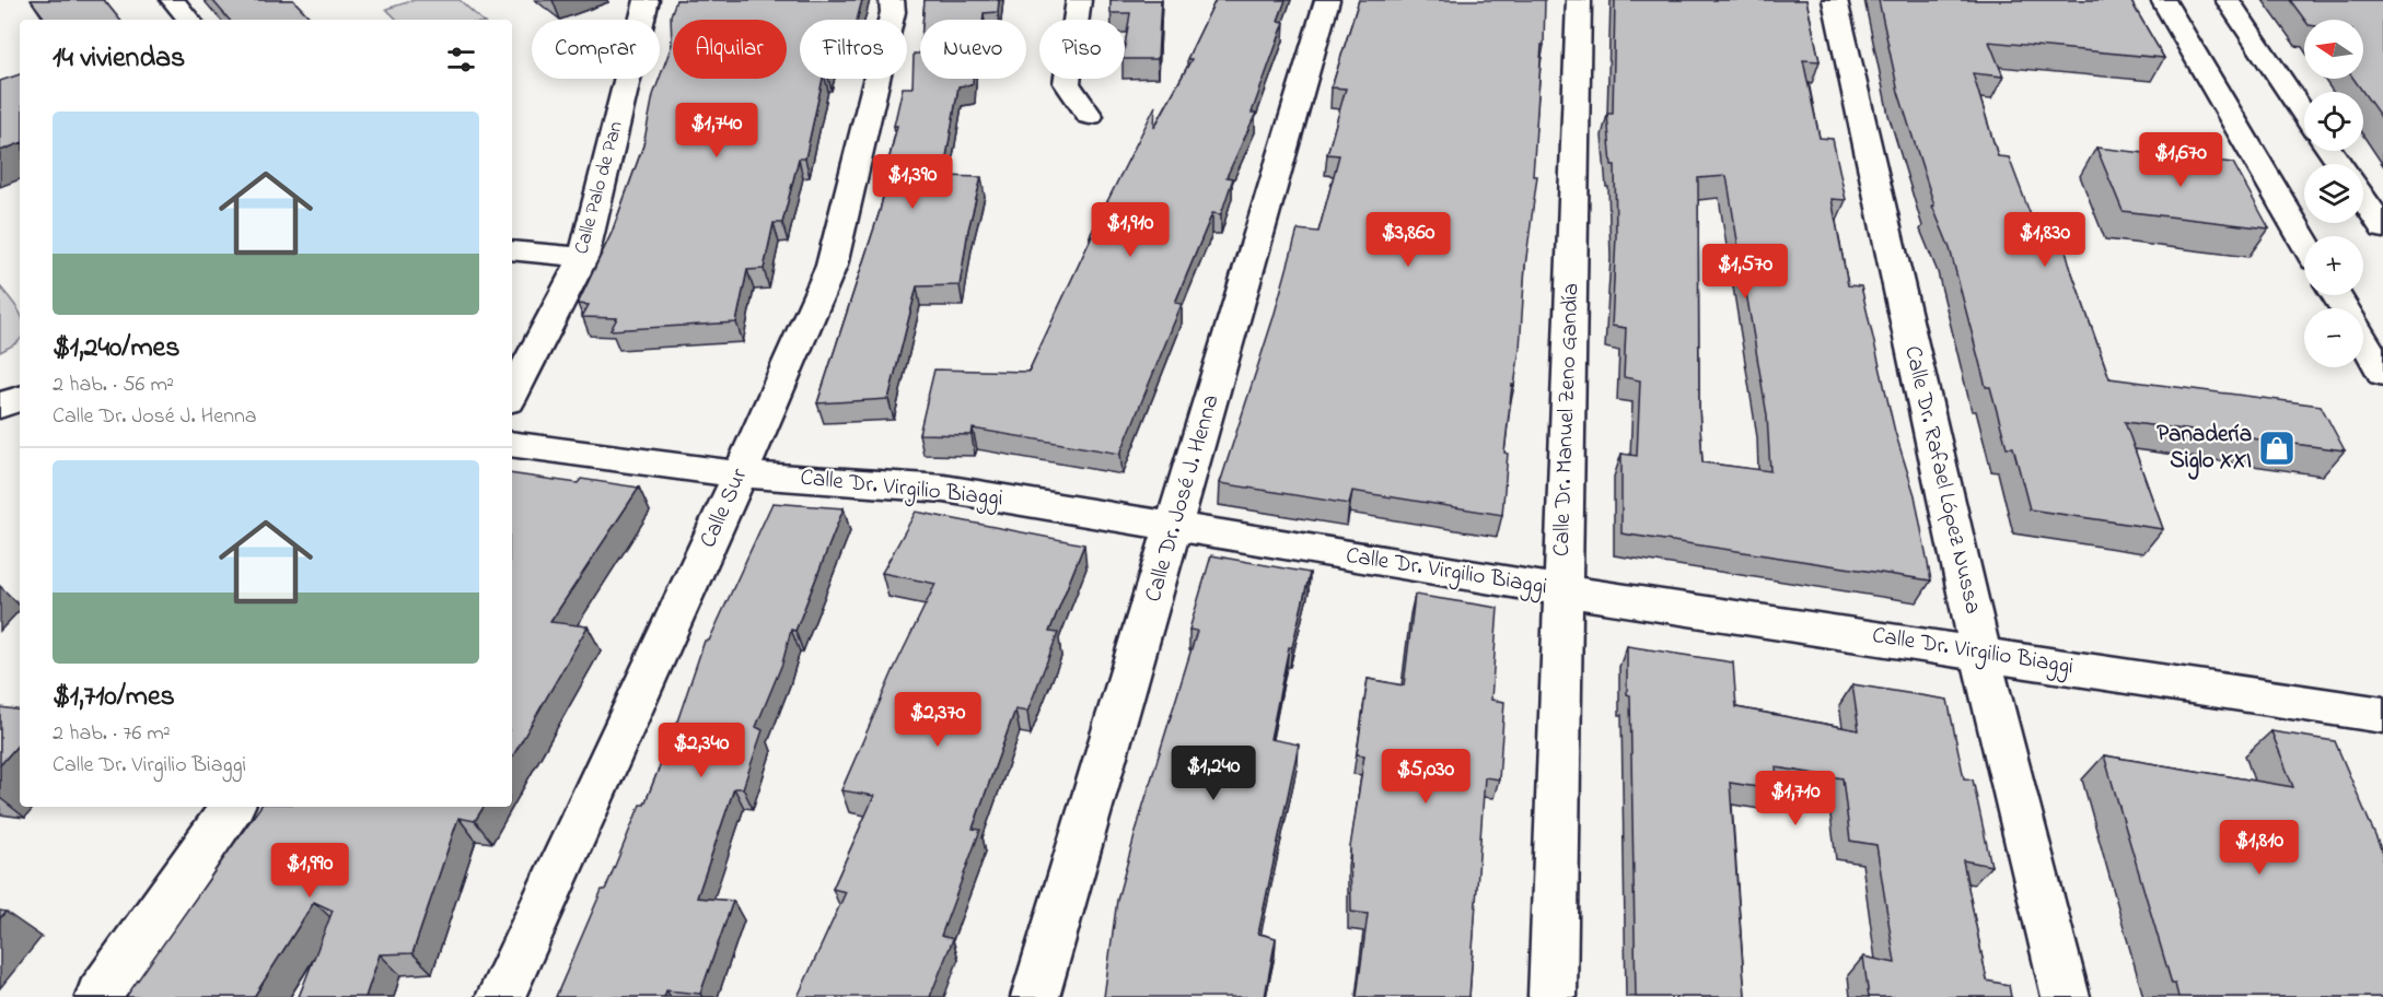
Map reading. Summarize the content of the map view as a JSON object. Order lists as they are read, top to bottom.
{
  "streets": {
    "street": [
      "Calle Palo de Pan",
      "Calle Dr. Manuel Zeno Gandía",
      "Calle Dr. Rafael López Nussa",
      "Calle Dr. Virgilio Biaggi",
      "Calle Dr. José J. Henna",
      "Calle Sur"
    ]
  },
  "crossings": [
    ["Calle Dr. Manuel Zeno Gandía", "Calle Dr. Virgilio Biaggi"],
    ["Calle Dr. Rafael López Nussa", "Calle Dr. Virgilio Biaggi"],
    ["Calle Dr. Virgilio Biaggi", "Calle Dr. José J. Henna"],
    ["Calle Dr. Virgilio Biaggi", "Calle Sur"]
  ],
  "places": {
    "shop": ["Panadería Siglo XXI"]
  },
  "north": "left",
  "page": {
    "map_buttons": ["+", "−"],
    "chip": [
      "Comprar",
      "Alquilar",
      "Filtros",
      "Nuevo",
      "Piso"
    ],
    "heading": "14 viviendas",
    "list": [
      {
        "name": "$1,240/mes",
        "note": "2 hab. · 56 m² · Calle Dr. José J. Henna"
      },
      {
        "name": "$1,710/mes",
        "note": "2 hab. · 76 m² · Calle Dr. Virgilio Biaggi"
      }
    ],
    "price": [
      "$1,740",
      "$1,670",
      "$1,390",
      "$1,910",
      "$3,860",
      "$1,830",
      "$1,570",
      "$2,370",
      "$2,340",
      "$1,240",
      "$5,030",
      "$1,710",
      "$1,810",
      "$1,990"
    ]
  }
}
